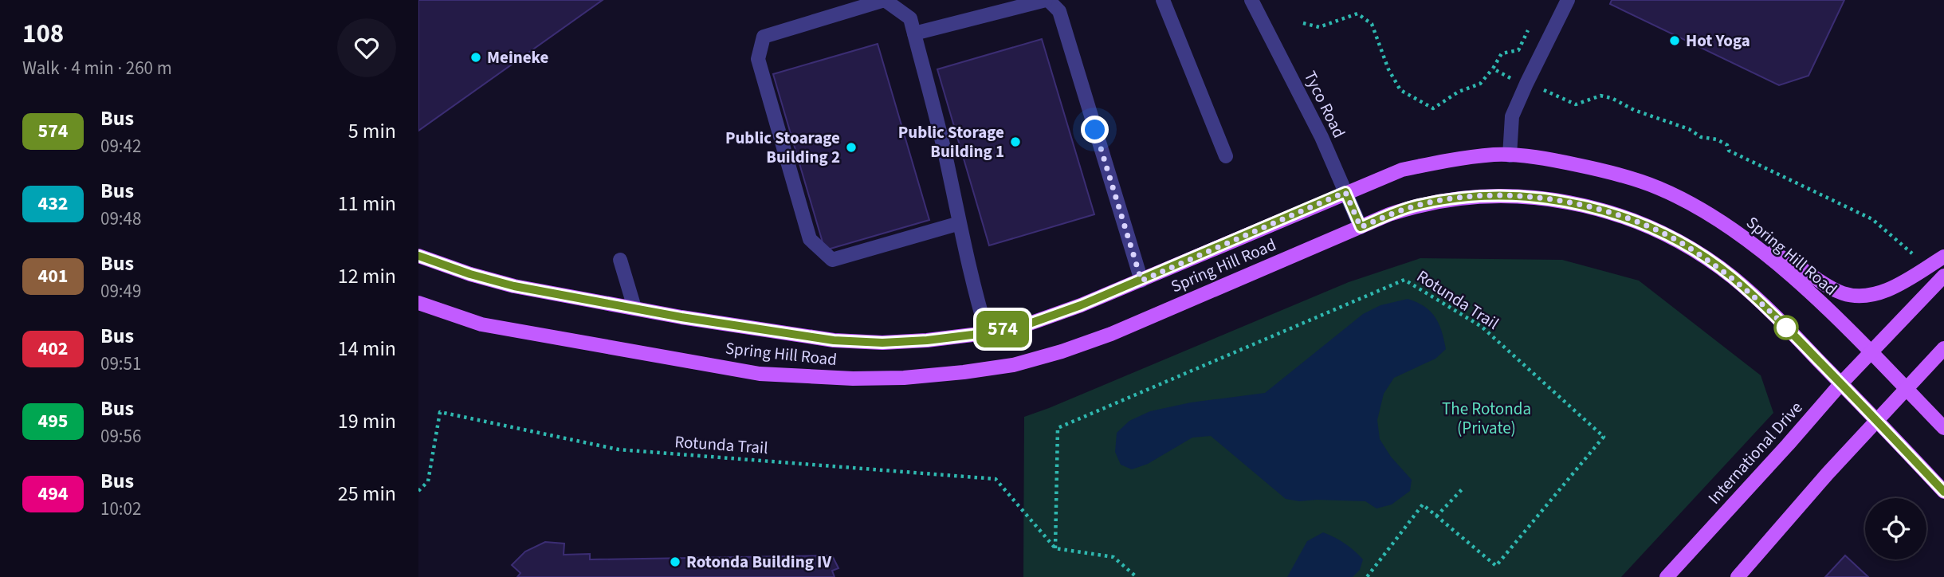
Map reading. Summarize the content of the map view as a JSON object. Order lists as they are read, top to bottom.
{
  "streets": {
    "main road": ["Spring Hill Road", "International Drive"],
    "street": ["Tyco Road"],
    "path": ["Rotunda Trail"]
  },
  "crossings": [
    ["Tyco Road", "Spring Hill Road"],
    ["Spring Hill Road", "International Drive"]
  ],
  "parks": ["The Rotonda (Private)"],
  "places": [
    "Hot Yoga",
    "Meineke",
    "Public Storage Building 1",
    "Public Stoarage Building 2",
    "Rotonda Building IV"
  ],
  "lines": ["bus line 574"],
  "page": {
    "heading": ["108", "Walk · 4 min · 260 m"],
    "on_map": "574",
    "list": [
      {
        "mark": "574",
        "name": "Bus",
        "note": "09:42",
        "value": "5 min"
      },
      {
        "mark": "432",
        "name": "Bus",
        "note": "09:48",
        "value": "11 min"
      },
      {
        "mark": "401",
        "name": "Bus",
        "note": "09:49",
        "value": "12 min"
      },
      {
        "mark": "402",
        "name": "Bus",
        "note": "09:51",
        "value": "14 min"
      },
      {
        "mark": "495",
        "name": "Bus",
        "note": "09:56",
        "value": "19 min"
      },
      {
        "mark": "494",
        "name": "Bus",
        "note": "10:02",
        "value": "25 min"
      }
    ]
  }
}
